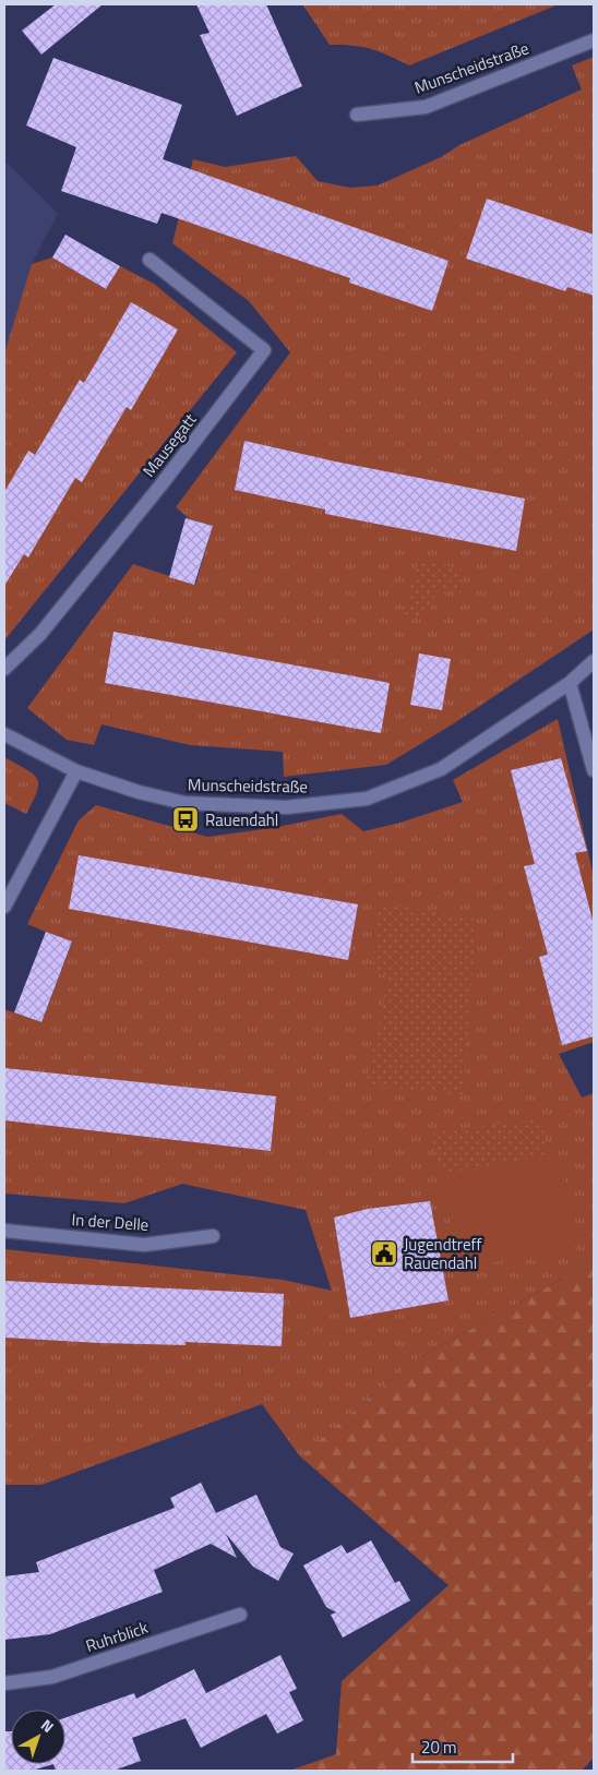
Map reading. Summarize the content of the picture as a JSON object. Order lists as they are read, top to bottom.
{
  "streets": {
    "street": [
      "Munscheidstraße",
      "Mausegatt",
      "In der Delle",
      "Ruhrblick"
    ]
  },
  "places": {
    "bus stop": ["Rauendahl"],
    "public building": ["Jugendtreff Rauendahl"]
  },
  "scale_bar": "20 m",
  "north": "top right"
}
